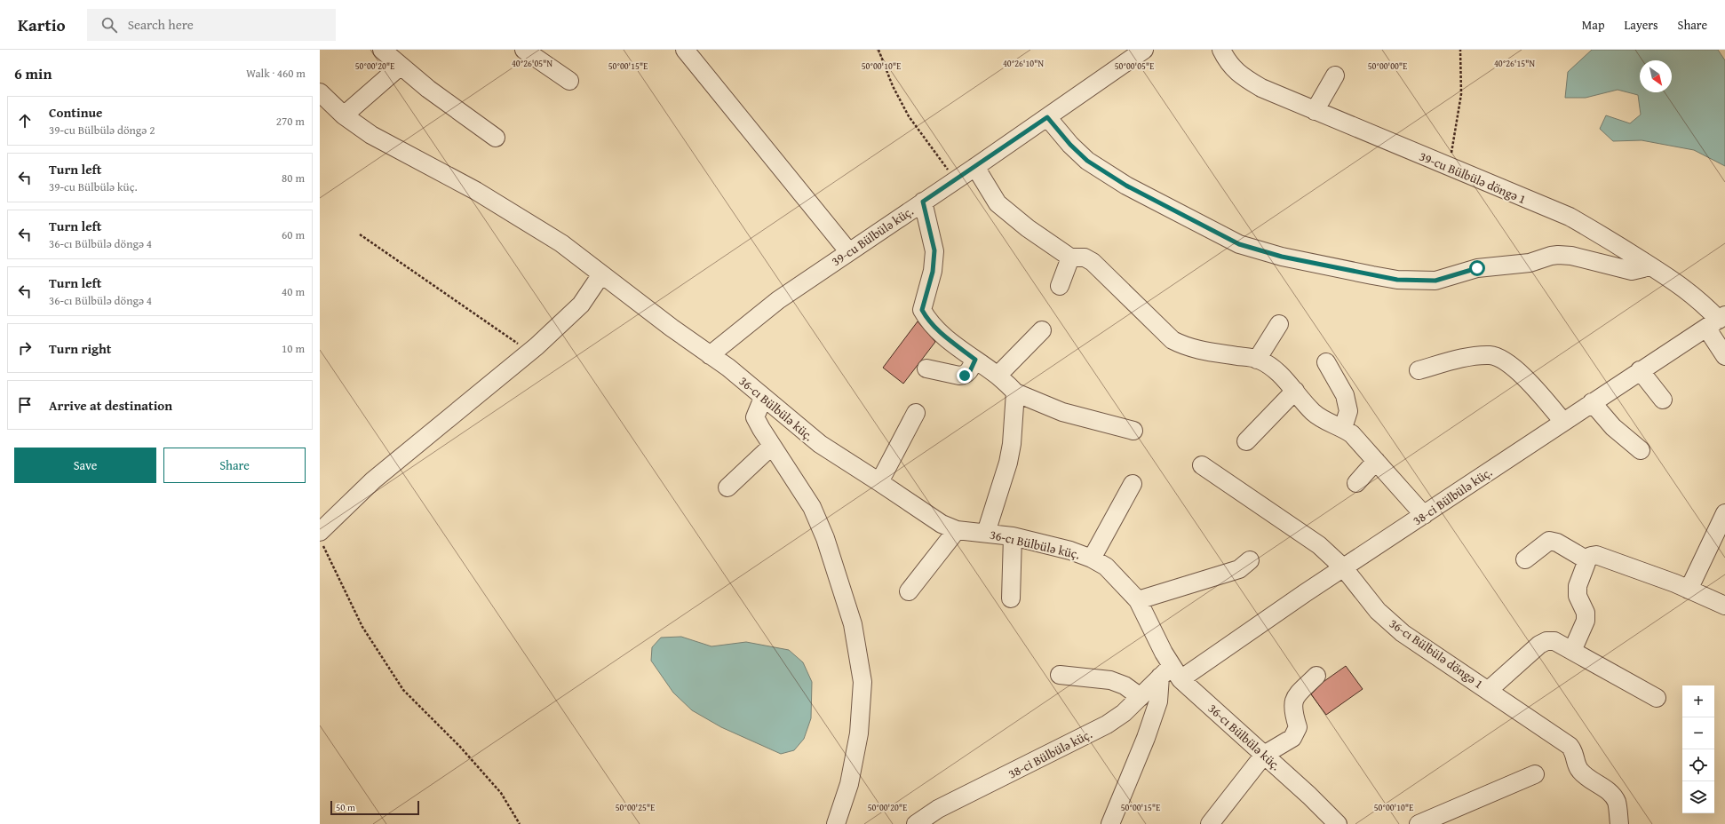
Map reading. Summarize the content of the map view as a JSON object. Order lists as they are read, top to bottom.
{
  "streets": {
    "street": [
      "39-cu Bülbülə döngə 1",
      "39-cu Bülbülə küç.",
      "36-cı Bülbülə küç.",
      "38-ci Bülbülə küç.",
      "36-cı Bülbülə döngə 1"
    ]
  },
  "crossings": [
    ["39-cu Bülbülə döngə 1", "38-ci Bülbülə küç."],
    ["39-cu Bülbülə küç.", "36-cı Bülbülə küç."],
    ["36-cı Bülbülə küç.", "38-ci Bülbülə küç."],
    ["38-ci Bülbülə küç.", "36-cı Bülbülə döngə 1"]
  ],
  "scale_bar": "50 m",
  "north": "bottom right",
  "page": {
    "header": "Kartio",
    "search": "Search here",
    "nav": ["Map", "Layers", "Share"],
    "heading": ["6 min", "Walk · 460 m"],
    "list": [
      ["Continue", "39-cu Bülbülə döngə 2", "270 m"],
      ["Turn left", "39-cu Bülbülə küç.", "80 m"],
      ["Turn left", "36-cı Bülbülə döngə 4", "60 m"],
      ["Turn left", "36-cı Bülbülə döngə 4", "40 m"],
      ["Turn right", "10 m"],
      "Arrive at destination"
    ],
    "buttons": ["Save", "Share"],
    "map_buttons": ["+", "−"],
    "scale": "50 m"
  },
  "coordinates": [
    "40°26'05\"N",
    "40°26'10\"N",
    "40°26'15\"N",
    "50°00'20\"E",
    "50°00'15\"E",
    "50°00'10\"E",
    "50°00'05\"E",
    "50°00'00\"E",
    "50°00'25\"E"
  ]
}
